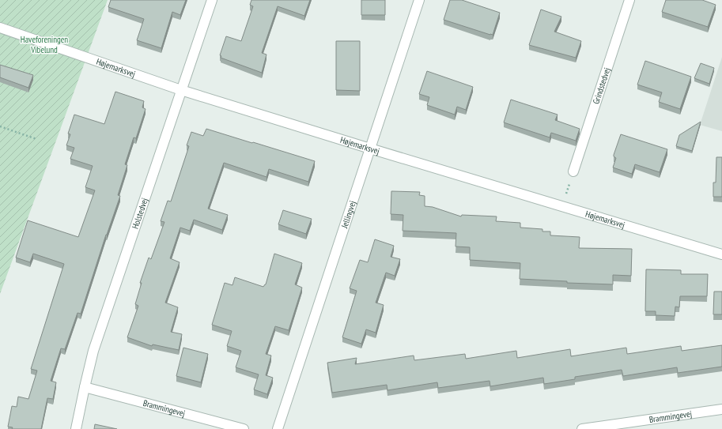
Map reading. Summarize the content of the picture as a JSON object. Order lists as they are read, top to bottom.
{
  "streets": {
    "street": [
      "Højemarksvej",
      "Grindstedvej",
      "Holstedvej",
      "Jellingvej",
      "Brammingevej"
    ]
  },
  "crossings": [
    ["Højemarksvej", "Holstedvej"],
    ["Højemarksvej", "Jellingvej"],
    ["Holstedvej", "Brammingevej"]
  ],
  "parks": ["Haveforeningen Vibelund"]
}
